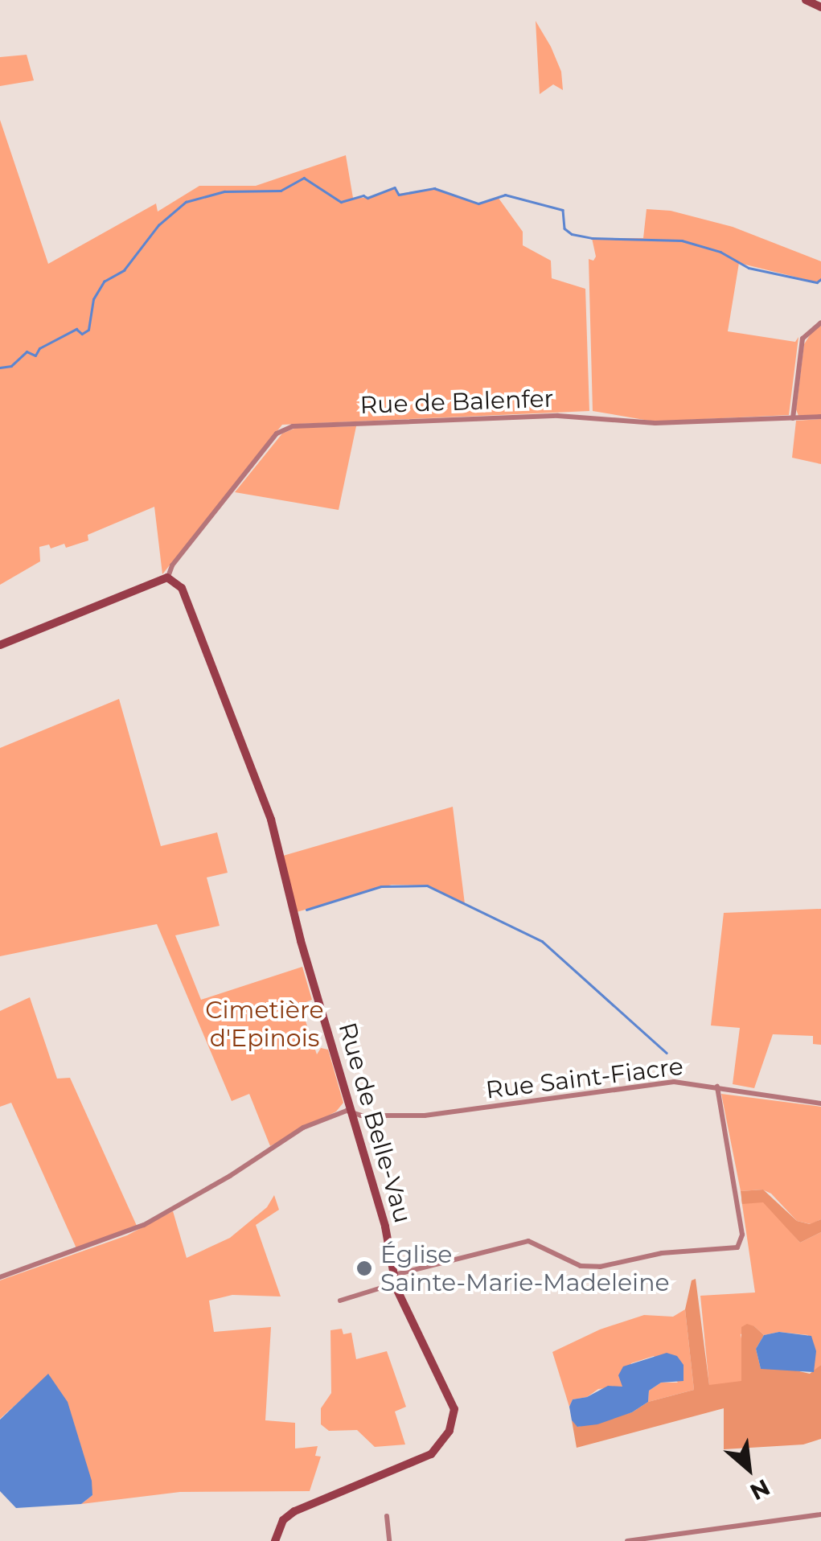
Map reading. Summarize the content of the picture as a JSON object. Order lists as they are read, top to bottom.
{
  "streets": {
    "street": ["Rue de Balenfer", "Rue Saint-Fiacre", "Rue de Belle-Vau"]
  },
  "crossings": [
    ["Rue de Balenfer", "Rue de Belle-Vau"],
    ["Rue Saint-Fiacre", "Rue de Belle-Vau"]
  ],
  "parks": ["Cimetière d'Epinois"],
  "places": ["Église Sainte-Marie-Madeleine"],
  "north": "bottom right"
}
